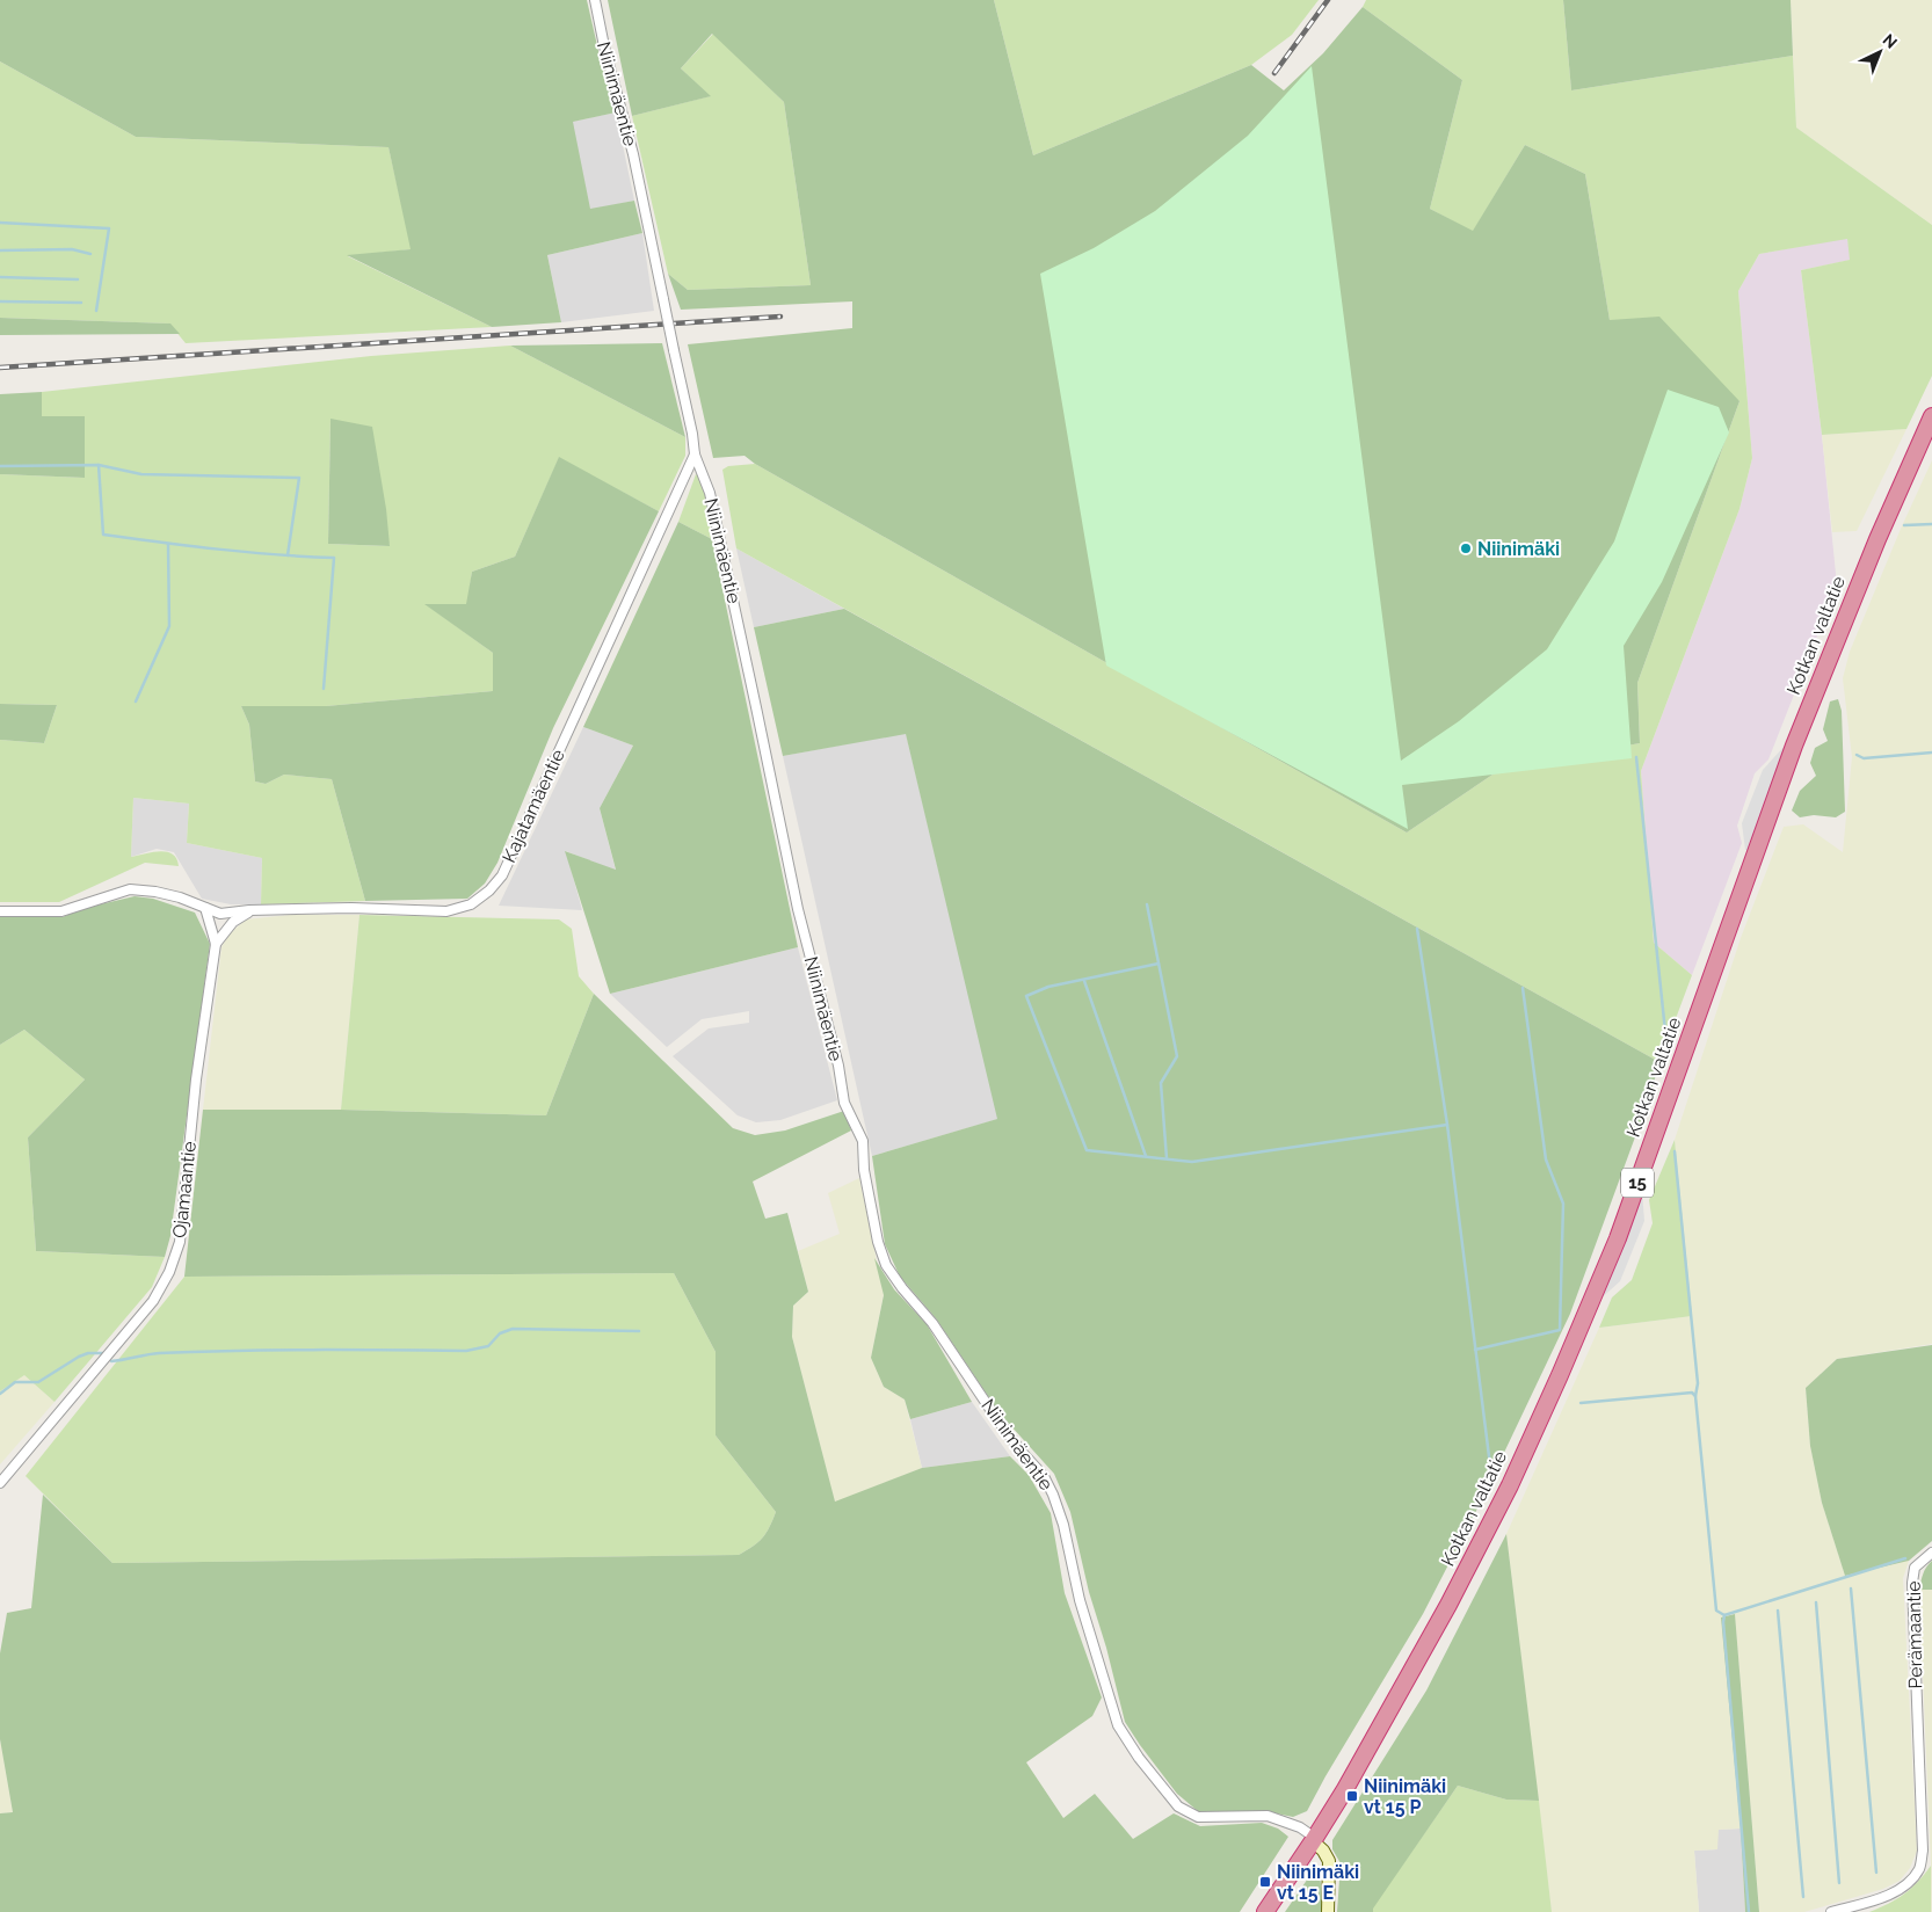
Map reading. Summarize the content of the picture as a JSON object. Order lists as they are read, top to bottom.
{
  "streets": {
    "highway": ["Kotkan valtatie", "15"],
    "street": [
      "Niinimäentie",
      "Kajatamäentie",
      "Ojamaantie",
      "Perämaantie"
    ]
  },
  "crossings": [
    ["Niinimäentie", "Kotkan valtatie"],
    ["Niinimäentie", "Kajatamäentie"],
    ["Kajatamäentie", "Ojamaantie"]
  ],
  "places": {
    "other": ["Niinimäki"],
    "transit": ["Niinimäki vt 15 P", "Niinimäki vt 15 E"]
  },
  "north": "top right"
}
